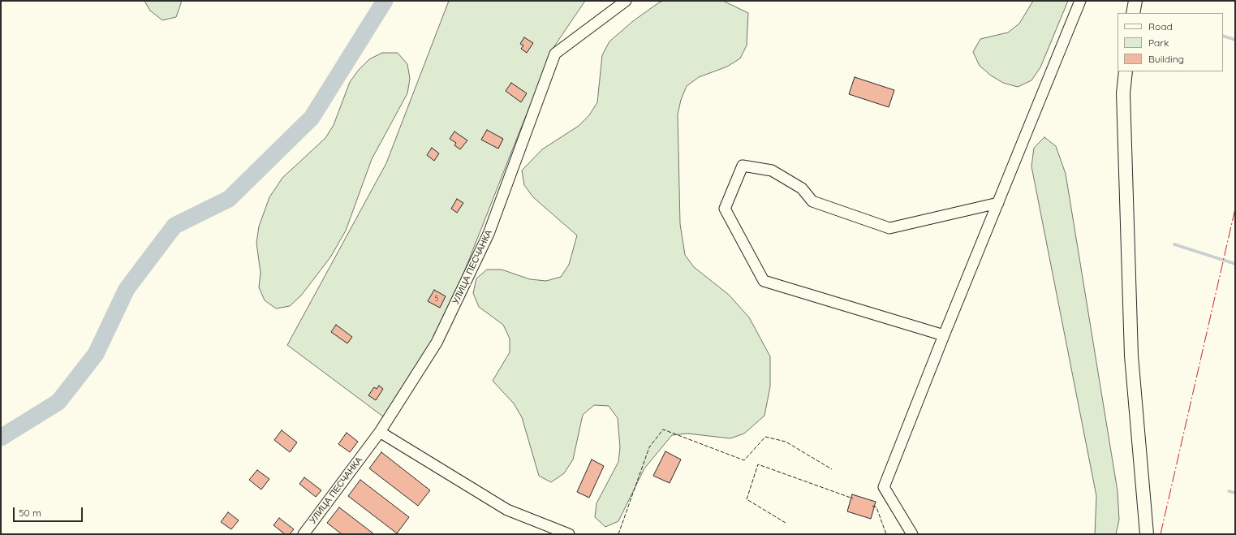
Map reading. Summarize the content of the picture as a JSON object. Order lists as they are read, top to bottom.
{
  "streets": {
    "street": ["УЛИЦА ПЕСЧАНКА"]
  },
  "house_numbers": ["5"],
  "legend": ["Road", "Park", "Building"],
  "scale_bar": "50 m"
}
